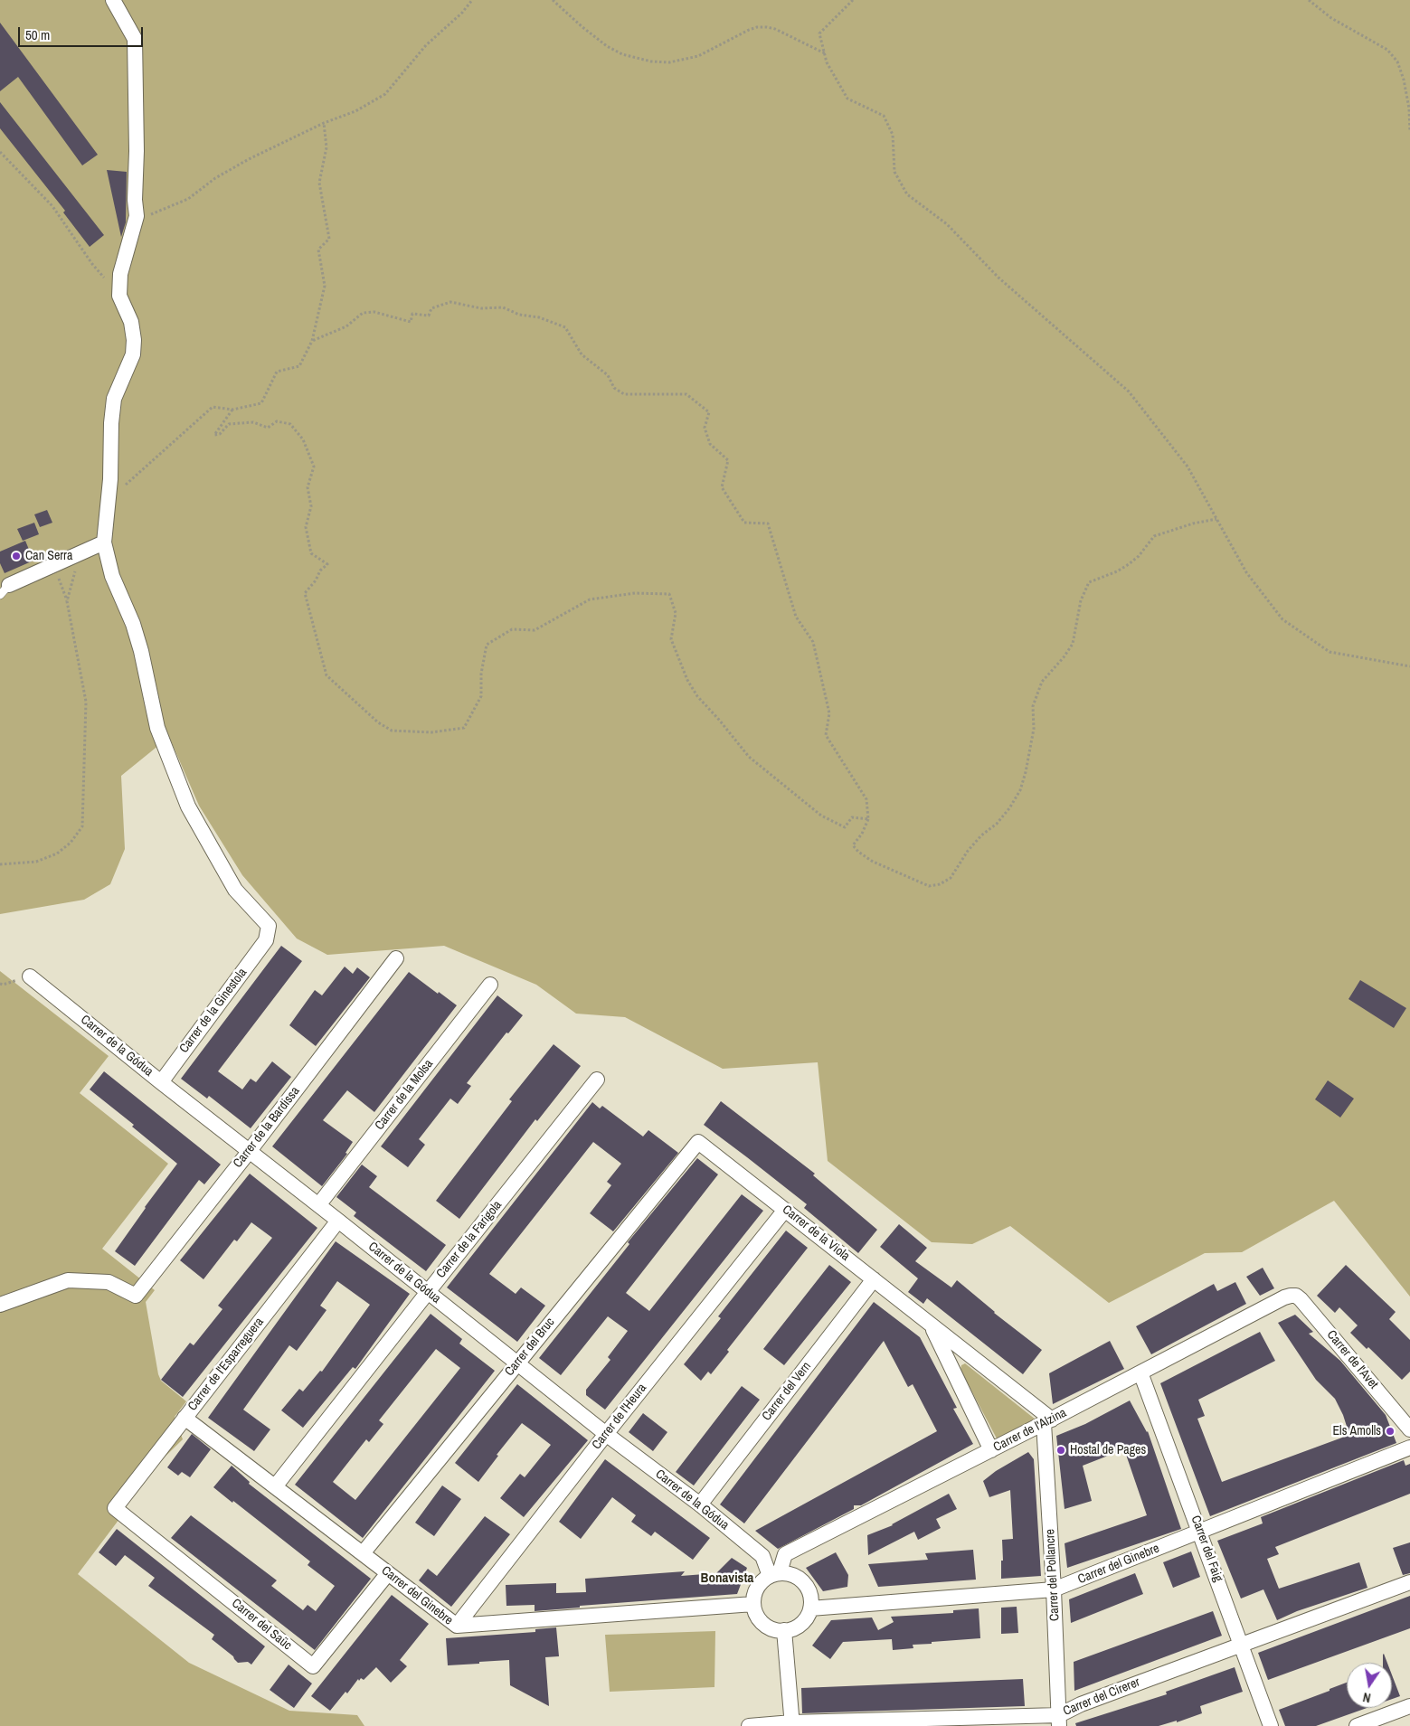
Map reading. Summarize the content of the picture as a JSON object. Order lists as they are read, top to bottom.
{
  "streets": {
    "street": [
      "Carrer de la Ginestola",
      "Carrer de la Gódua",
      "Carrer de la Molsa",
      "Carrer de la Bardissa",
      "Carrer de la Viola",
      "Carrer de la Farigola",
      "Carrer del Bruc",
      "Carrer de l'Avet",
      "Carrer de l'Esparreguera",
      "Carrer del Vern",
      "Carrer de l'Heura",
      "Carrer de l'Alzina",
      "Carrer del Faig",
      "Carrer del Ginebre",
      "Carrer del Pollancre",
      "Carrer del Saüc",
      "Carrer del Cirerer"
    ]
  },
  "crossings": [
    ["Carrer de la Ginestola", "Carrer de la Gódua"],
    ["Carrer de la Gódua", "Carrer de la Molsa"],
    ["Carrer de la Gódua", "Carrer de la Bardissa"],
    ["Carrer de la Gódua", "Carrer de la Farigola"],
    ["Carrer de la Gódua", "Carrer del Bruc"],
    ["Carrer de la Gódua", "Carrer de l'Esparreguera"],
    ["Carrer de la Gódua", "Carrer del Vern"],
    ["Carrer de la Gódua", "Carrer de l'Heura"],
    ["Carrer de la Gódua", "Carrer de l'Alzina"],
    ["Carrer de la Gódua", "Carrer del Ginebre"],
    ["Carrer de la Viola", "Carrer del Bruc"],
    ["Carrer de la Viola", "Carrer del Vern"],
    ["Carrer de la Viola", "Carrer de l'Heura"],
    ["Carrer de la Viola", "Carrer de l'Alzina"],
    ["Carrer de la Viola", "Carrer del Pollancre"],
    ["Carrer de la Farigola", "Carrer del Ginebre"],
    ["Carrer del Bruc", "Carrer del Ginebre"],
    ["Carrer de l'Avet", "Carrer de l'Alzina"],
    ["Carrer de l'Esparreguera", "Carrer del Ginebre"],
    ["Carrer de l'Esparreguera", "Carrer del Saüc"],
    ["Carrer de l'Heura", "Carrer del Ginebre"],
    ["Carrer de l'Alzina", "Carrer del Faig"],
    ["Carrer de l'Alzina", "Carrer del Ginebre"],
    ["Carrer de l'Alzina", "Carrer del Pollancre"],
    ["Carrer del Faig", "Carrer del Ginebre"],
    ["Carrer del Faig", "Carrer del Cirerer"],
    ["Carrer del Ginebre", "Carrer del Pollancre"],
    ["Carrer del Ginebre", "Carrer del Saüc"],
    ["Carrer del Pollancre", "Carrer del Cirerer"]
  ],
  "districts": ["Bonavista"],
  "places": ["Can Serra", "Els Amolls", "Hostal de Pages"],
  "scale_bar": "50 m",
  "north": "bottom"
}
